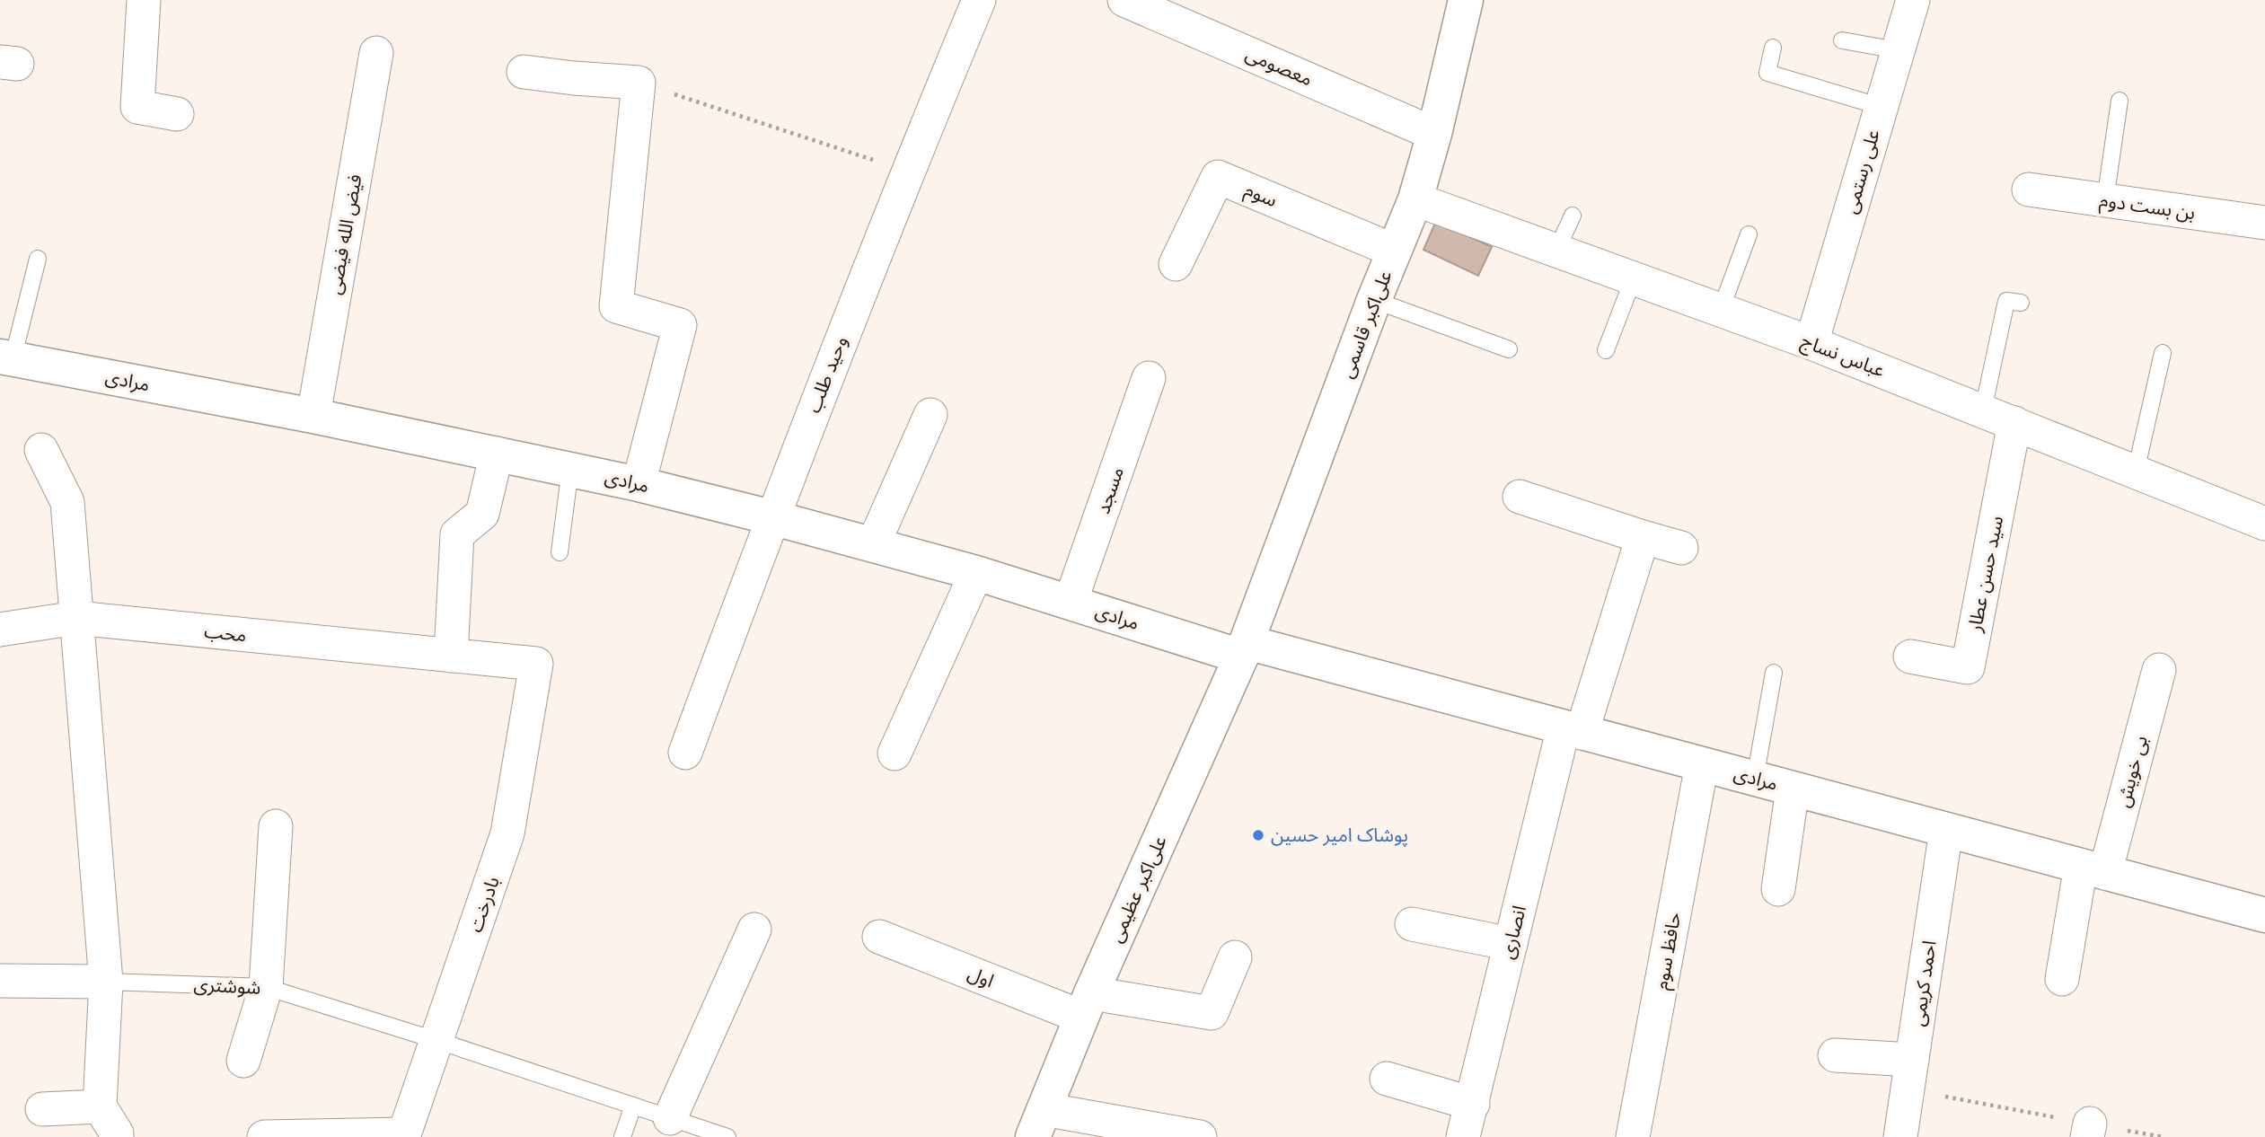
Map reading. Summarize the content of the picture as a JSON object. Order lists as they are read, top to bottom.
{
  "streets": {
    "street": [
      "معصومی",
      "علی رستمی",
      "سوم",
      "بن بست دوم",
      "فیض الله فیضی",
      "علی‌اکبر قاسمی",
      "عباس نساج",
      "وحید طلب",
      "مرادی",
      "مسجد",
      "سید حسن عطار",
      "محب",
      "بی خویش",
      "علی‌اکبر عظیمی",
      "بادرخت",
      "انصاری",
      "حافظ سوم",
      "اول",
      "احمد کریمی"
    ],
    "lane": ["شوشتری"]
  },
  "crossings": [
    ["معصومی", "علی‌اکبر قاسمی"],
    ["علی رستمی", "عباس نساج"],
    ["سوم", "علی‌اکبر قاسمی"],
    ["فیض الله فیضی", "مرادی"],
    ["علی‌اکبر قاسمی", "عباس نساج"],
    ["علی‌اکبر قاسمی", "مرادی"],
    ["علی‌اکبر قاسمی", "علی‌اکبر عظیمی"],
    ["عباس نساج", "سید حسن عطار"],
    ["وحید طلب", "مرادی"],
    ["مرادی", "مسجد"],
    ["مرادی", "بی خویش"],
    ["مرادی", "علی‌اکبر عظیمی"],
    ["مرادی", "انصاری"],
    ["مرادی", "حافظ سوم"],
    ["مرادی", "احمد کریمی"],
    ["محب", "بادرخت"],
    ["علی‌اکبر عظیمی", "اول"],
    ["بادرخت", "شوشتری"]
  ],
  "places": ["پوشاک امیر حسین"]
}
